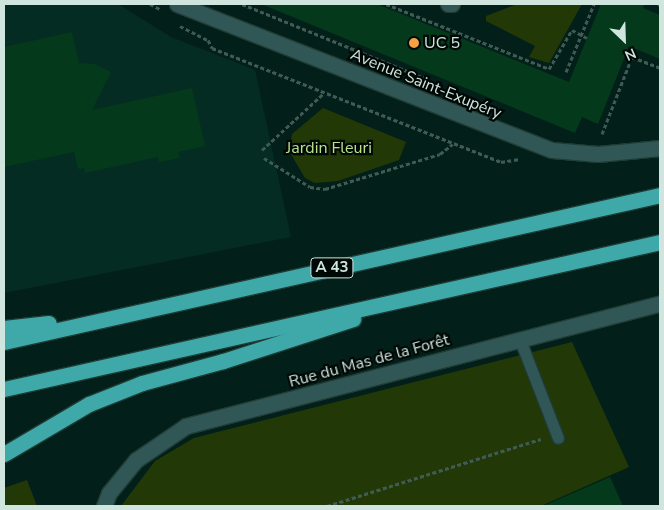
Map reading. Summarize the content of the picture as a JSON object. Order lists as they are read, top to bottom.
{
  "streets": {
    "highway": ["A 43"],
    "street": ["Avenue Saint-Exupéry", "Rue du Mas de la Forêt"]
  },
  "parks": ["Jardin Fleuri"],
  "places": ["UC 5"],
  "north": "bottom right"
}
